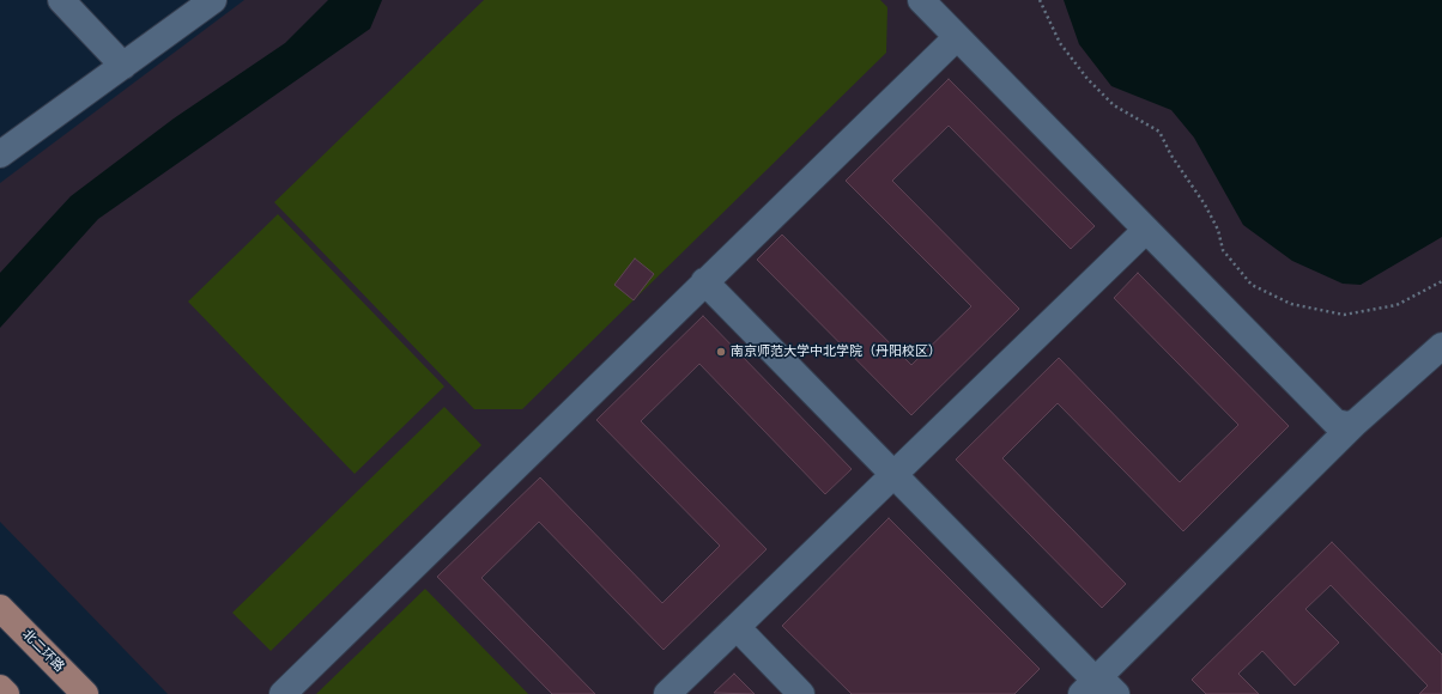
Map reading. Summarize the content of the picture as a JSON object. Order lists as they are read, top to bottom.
{
  "streets": {
    "main road": ["北二环路"]
  },
  "places": ["南京师范大学中北学院（丹阳校区）"]
}
